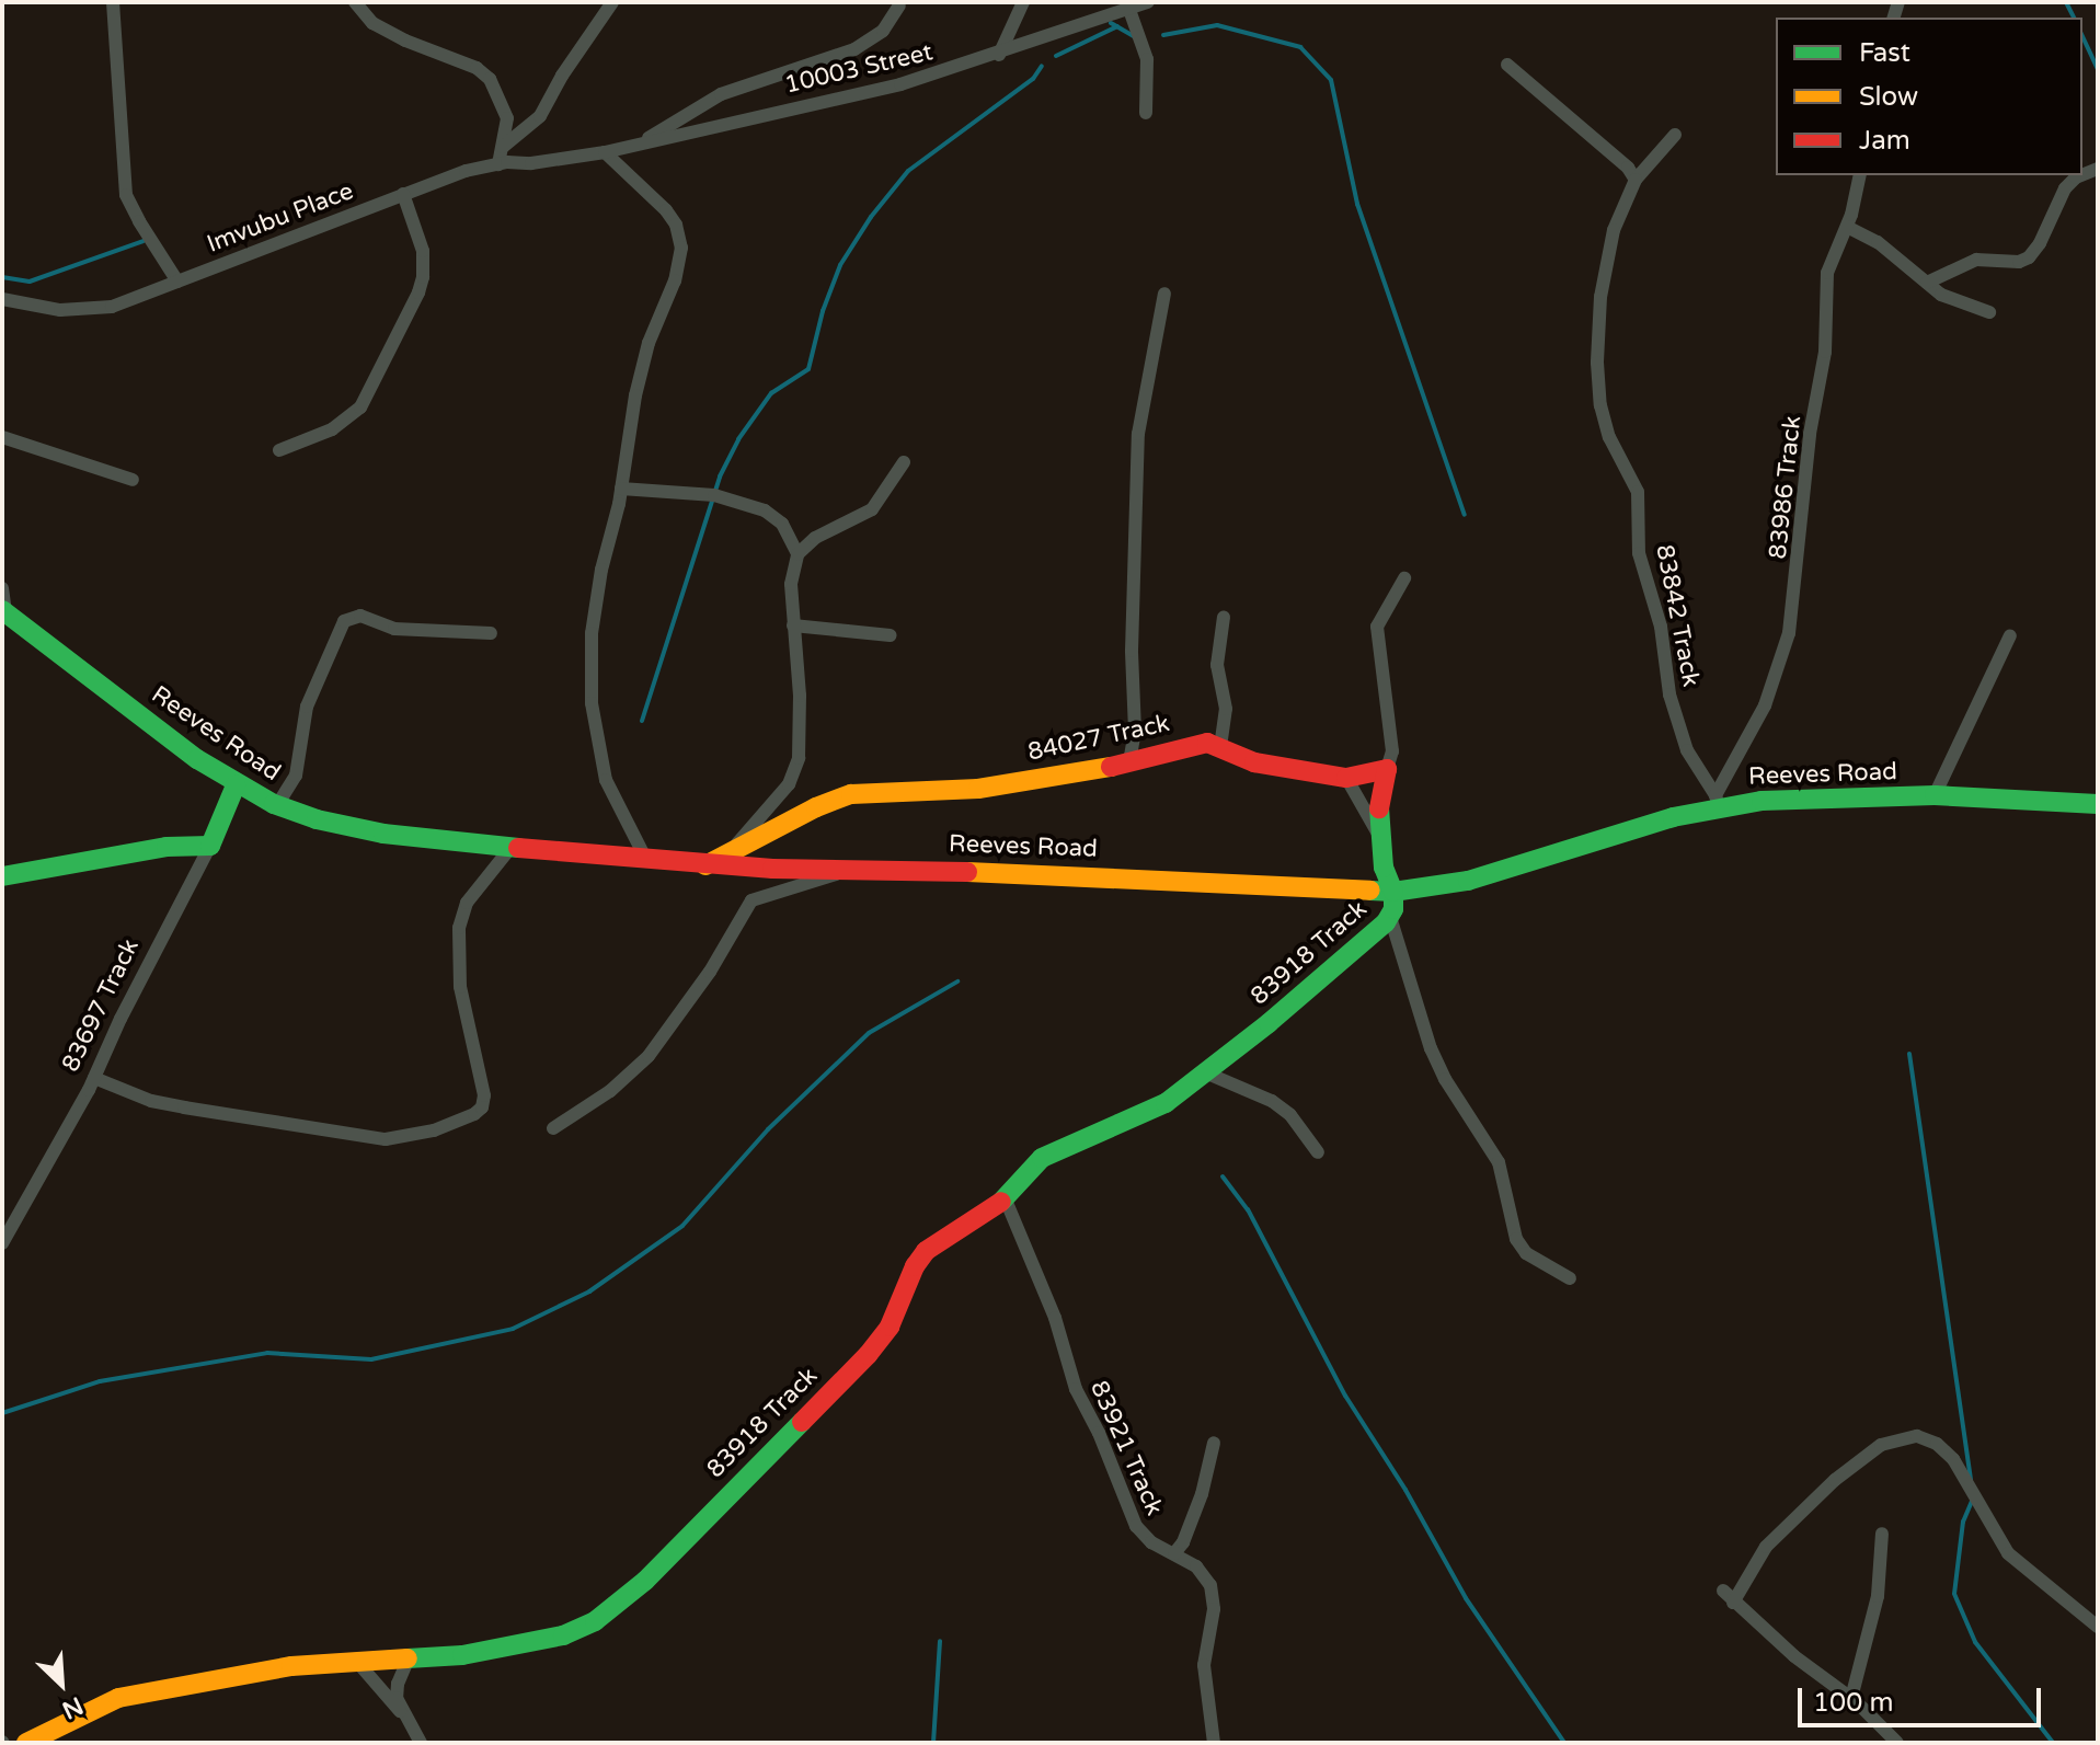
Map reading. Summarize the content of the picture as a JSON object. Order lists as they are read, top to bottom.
{
  "streets": {
    "street": [
      "10003 Street",
      "Imvubu Place",
      "83986 Track",
      "83842 Track",
      "Reeves Road",
      "84027 Track",
      "83918 Track",
      "83697 Track",
      "83921 Track"
    ]
  },
  "crossings": [
    ["10003 Street", "Imvubu Place"],
    ["83986 Track", "83842 Track"],
    ["83986 Track", "Reeves Road"],
    ["83842 Track", "Reeves Road"],
    ["Reeves Road", "84027 Track"],
    ["Reeves Road", "83918 Track"],
    ["Reeves Road", "83697 Track"],
    ["83918 Track", "83921 Track"]
  ],
  "legend": ["Fast", "Slow", "Jam"],
  "scale_bar": "100 m",
  "north": "bottom right"
}
